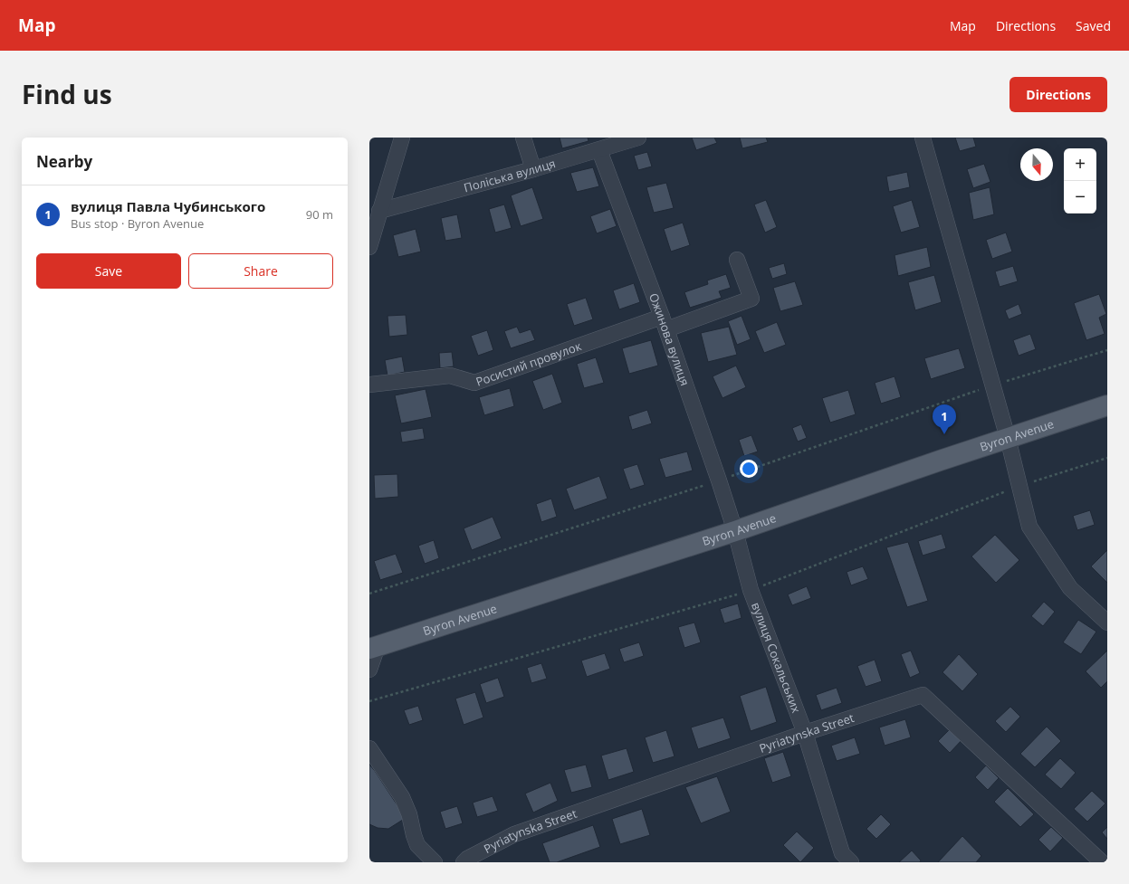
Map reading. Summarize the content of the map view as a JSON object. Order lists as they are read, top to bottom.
{
  "streets": {
    "main road": ["Byron Avenue"],
    "street": [
      "Поліська вулиця",
      "Ожинова вулиця",
      "Росистий провулок",
      "вулиця Сокальських",
      "Pyriatynska Street"
    ]
  },
  "crossings": [
    ["Поліська вулиця", "Ожинова вулиця"],
    ["Ожинова вулиця", "Росистий провулок"],
    ["Ожинова вулиця", "Byron Avenue"],
    ["Ожинова вулиця", "вулиця Сокальських"],
    ["Byron Avenue", "вулиця Сокальських"],
    ["вулиця Сокальських", "Pyriatynska Street"]
  ],
  "north": "bottom",
  "page": {
    "header": "Map",
    "nav": ["Map", "Directions", "Saved"],
    "title": "Find us",
    "buttons": [
      "Directions",
      ["Save", "Share"]
    ],
    "heading": "Nearby",
    "map_buttons": ["+", "−"],
    "list": [
      {
        "mark": "1",
        "name": "вулиця Павла Чубинського",
        "note": "Bus stop · Byron Avenue",
        "value": "90 m"
      }
    ],
    "pins": "1"
  }
}
